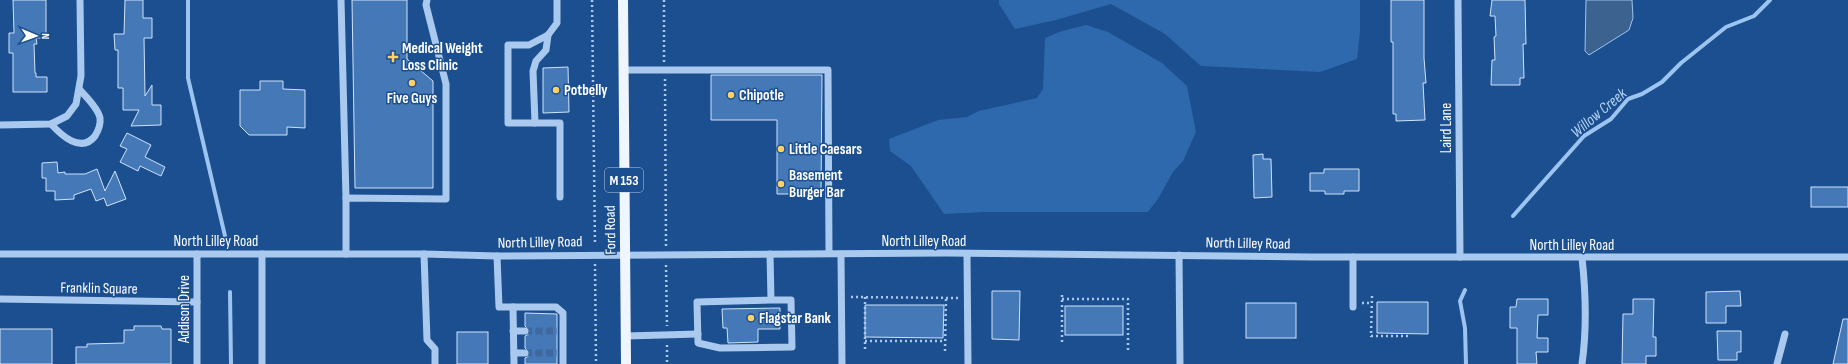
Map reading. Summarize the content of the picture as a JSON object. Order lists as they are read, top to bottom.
{
  "streets": {
    "main road": ["M 153", "Ford Road"],
    "street": [
      "Laird Lane",
      "North Lilley Road",
      "Franklin Square",
      "Addison Drive"
    ]
  },
  "crossings": [
    ["Laird Lane", "North Lilley Road"],
    ["Ford Road", "North Lilley Road"],
    ["North Lilley Road", "Addison Drive"],
    ["Franklin Square", "Addison Drive"]
  ],
  "water": ["Willow Creek"],
  "places": {
    "health": ["Medical Weight Loss Clinic"],
    "other": [
      "Five Guys",
      "Potbelly",
      "Chipotle",
      "Little Caesars",
      "Basement Burger Bar",
      "Flagstar Bank"
    ]
  },
  "north": "right"
}
